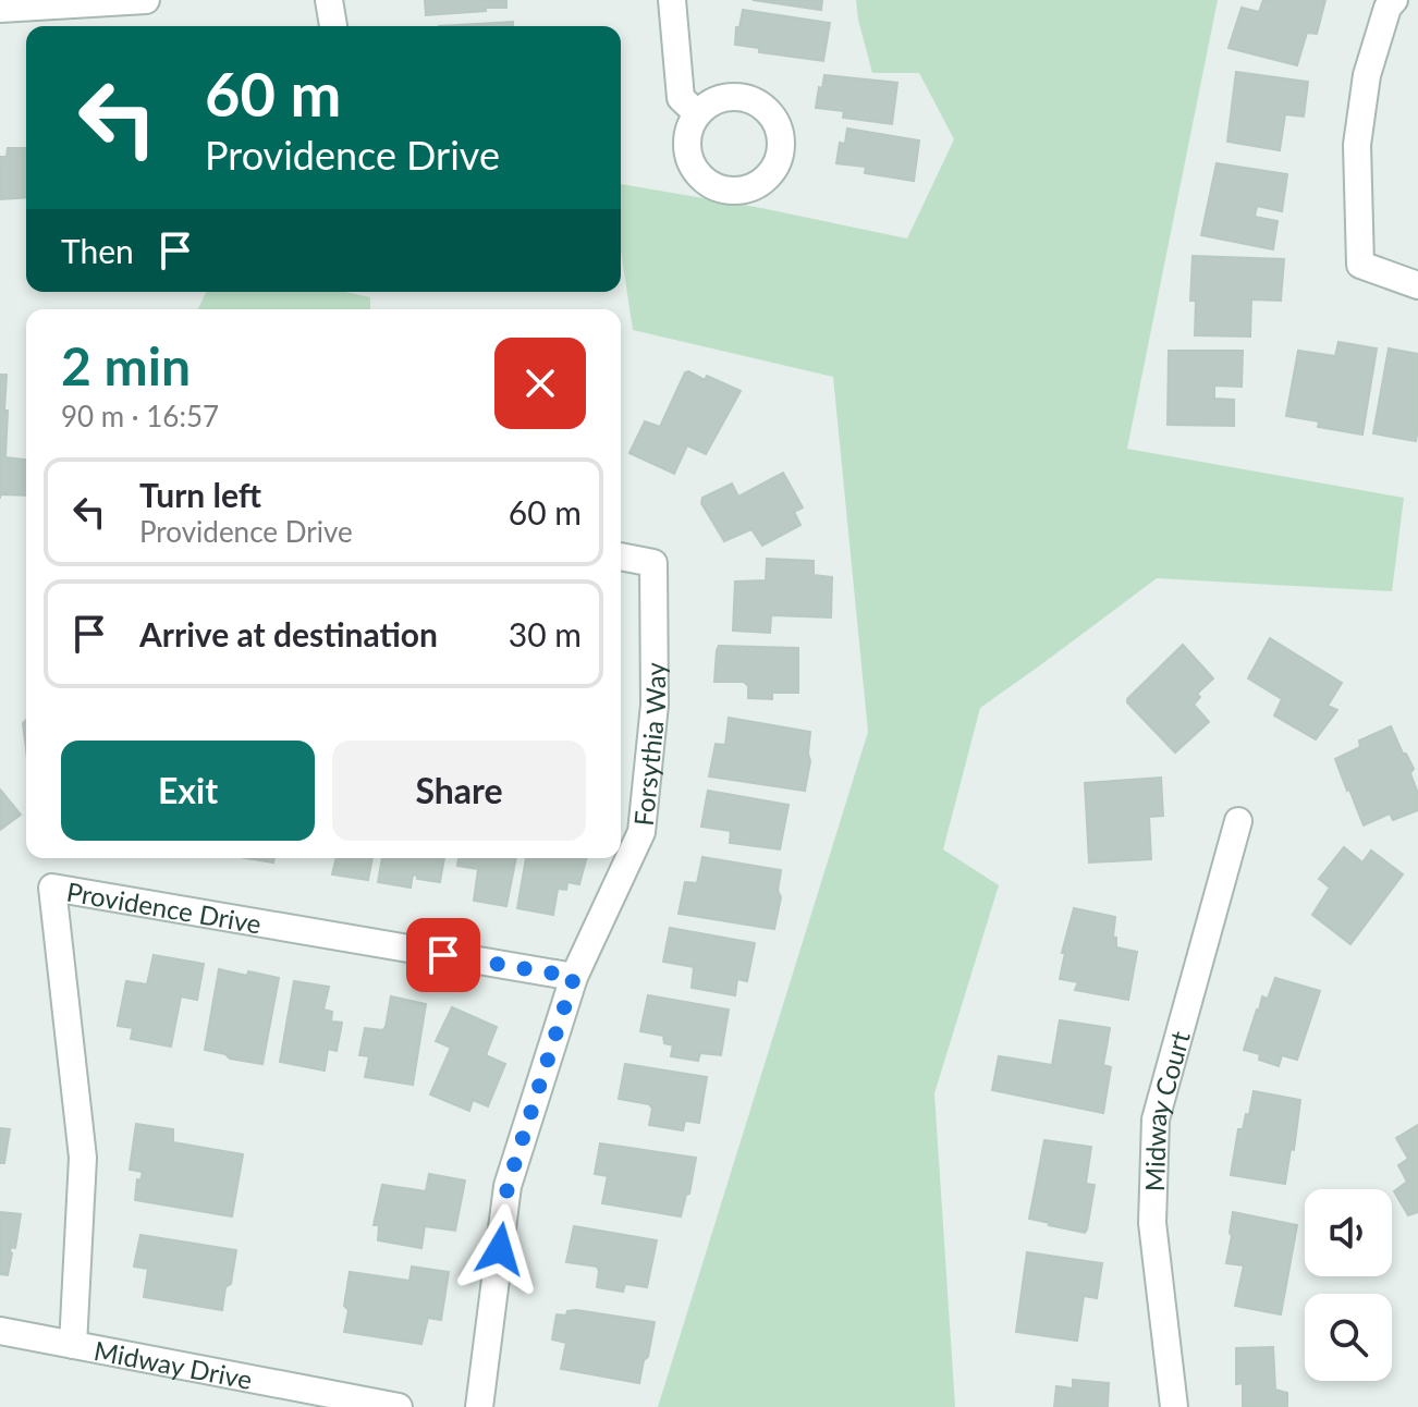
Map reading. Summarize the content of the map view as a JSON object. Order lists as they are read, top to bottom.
{
  "streets": {
    "street": [
      "Forsythia Way",
      "Providence Drive",
      "Midway Court",
      "Midway Drive"
    ]
  },
  "crossings": [
    ["Forsythia Way", "Providence Drive"],
    ["Providence Drive", "Midway Drive"]
  ],
  "page": {
    "turn": ["60 m", "Providence Drive"],
    "then": "Then",
    "heading": ["2 min", "90 m · 16:57"],
    "list": [
      {
        "name": "Turn left",
        "note": "Providence Drive",
        "value": "60 m"
      },
      {
        "name": "Arrive at destination",
        "value": "30 m"
      }
    ],
    "buttons": ["Exit", "Share"]
  }
}
